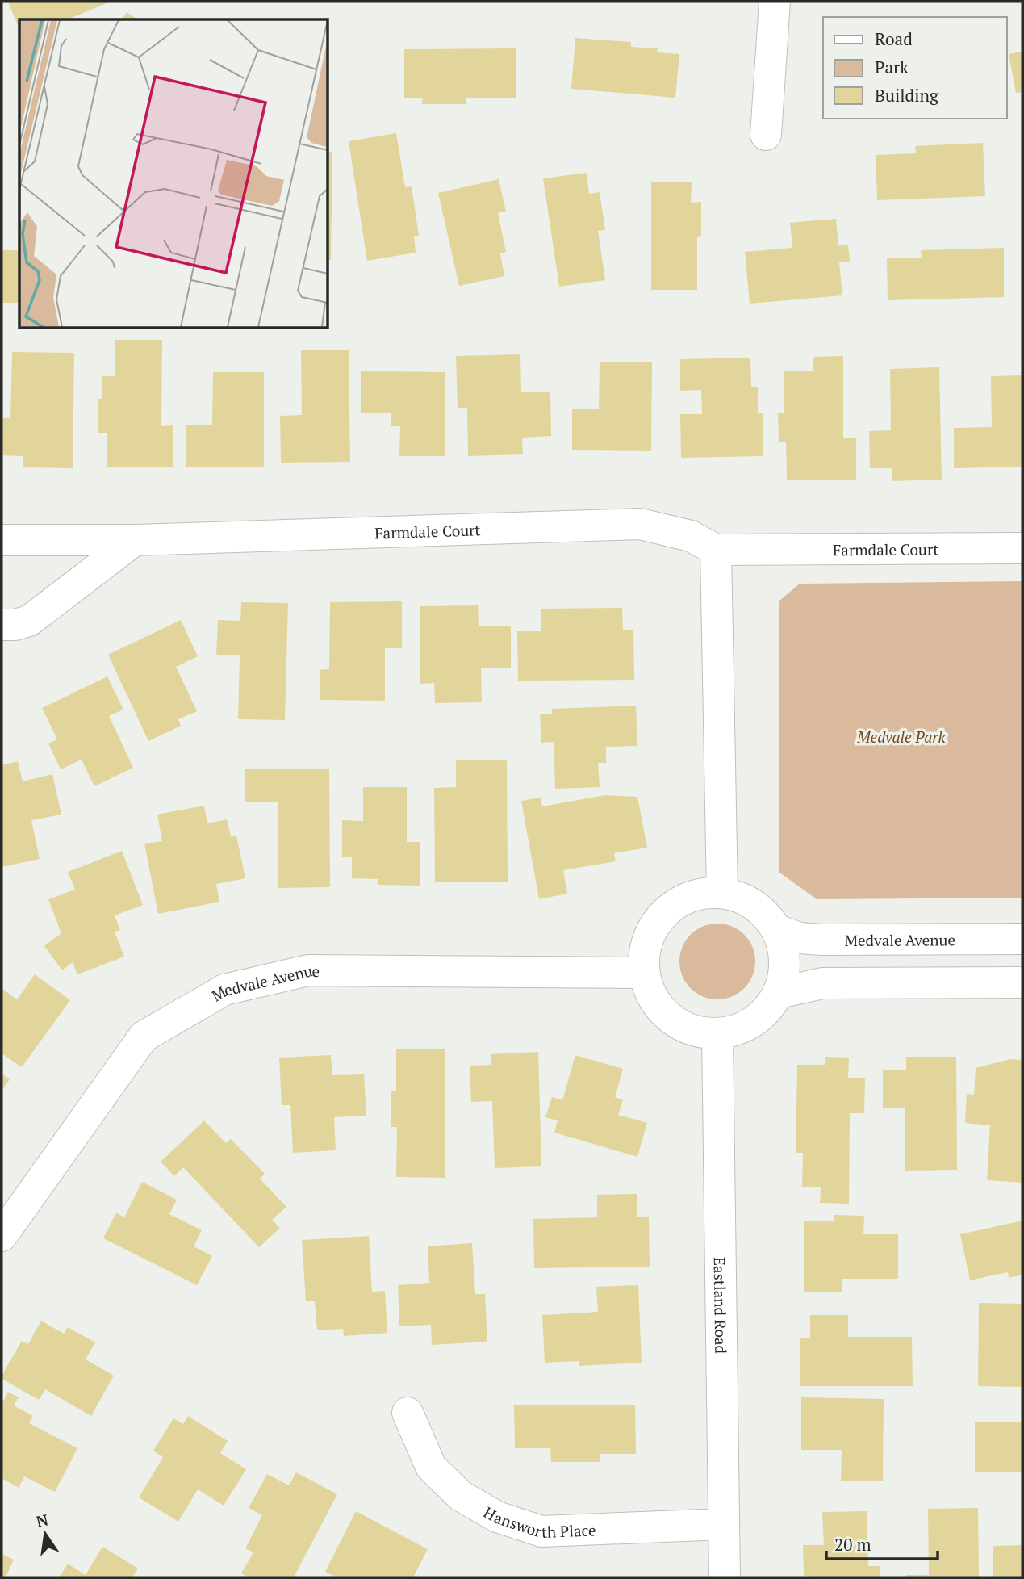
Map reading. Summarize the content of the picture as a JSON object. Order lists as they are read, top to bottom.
{
  "streets": {
    "street": [
      "Farmdale Court",
      "Medvale Avenue",
      "Eastland Road",
      "Hansworth Place"
    ]
  },
  "crossings": [
    ["Medvale Avenue", "Eastland Road"],
    ["Eastland Road", "Hansworth Place"]
  ],
  "parks": ["Medvale Park"],
  "legend": ["Road", "Park", "Building"],
  "scale_bar": "20 m",
  "north": "top"
}
